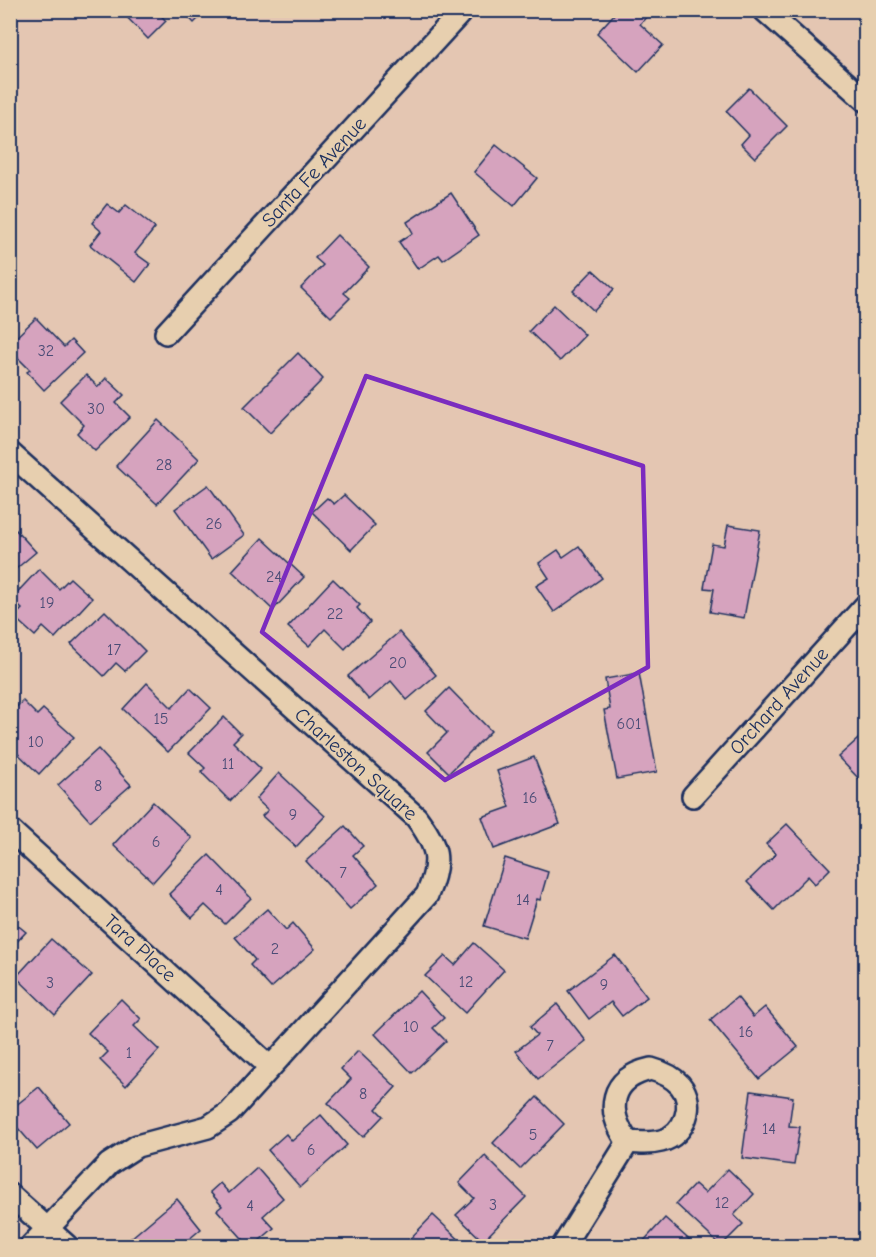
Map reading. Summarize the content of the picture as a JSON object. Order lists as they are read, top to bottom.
{
  "streets": {
    "street": [
      "Santa Fe Avenue",
      "Orchard Avenue",
      "Charleston Square",
      "Tara Place"
    ]
  },
  "crossings": [
    ["Charleston Square", "Tara Place"]
  ],
  "house_numbers": [
    "32",
    "30",
    "28",
    "26",
    "24",
    "19",
    "22",
    "17",
    "20",
    "15",
    "601",
    "10",
    "11",
    "8",
    "16",
    "9",
    "6",
    "7",
    "4",
    "14",
    "2",
    "12",
    "3",
    "9",
    "10",
    "16",
    "7",
    "1",
    "8",
    "14",
    "5",
    "6",
    "12",
    "3",
    "4"
  ]
}
